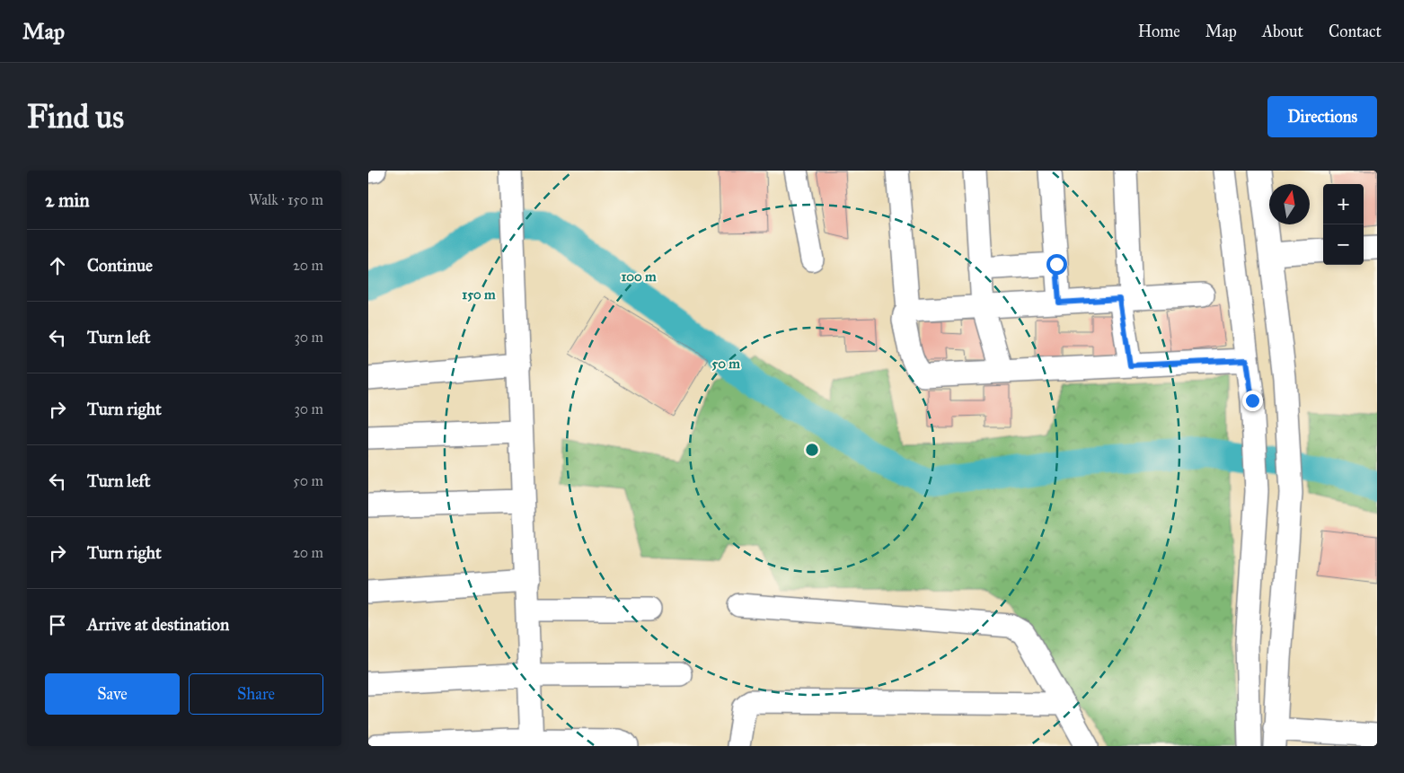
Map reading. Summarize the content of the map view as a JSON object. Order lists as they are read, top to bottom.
{
  "north": "top",
  "page": {
    "header": "Map",
    "nav": [
      "Home",
      "Map",
      "About",
      "Contact"
    ],
    "buttons": [
      "Directions",
      ["Save", "Share"]
    ],
    "title": "Find us",
    "heading": ["2 min", "Walk · 150 m"],
    "map_buttons": ["+", "−"],
    "list": [
      ["Continue", "20 m"],
      ["Turn left", "30 m"],
      ["Turn right", "30 m"],
      ["Turn left", "50 m"],
      ["Turn right", "20 m"],
      "Arrive at destination"
    ]
  },
  "rings": ["100 m", "150 m", "50 m"]
}
